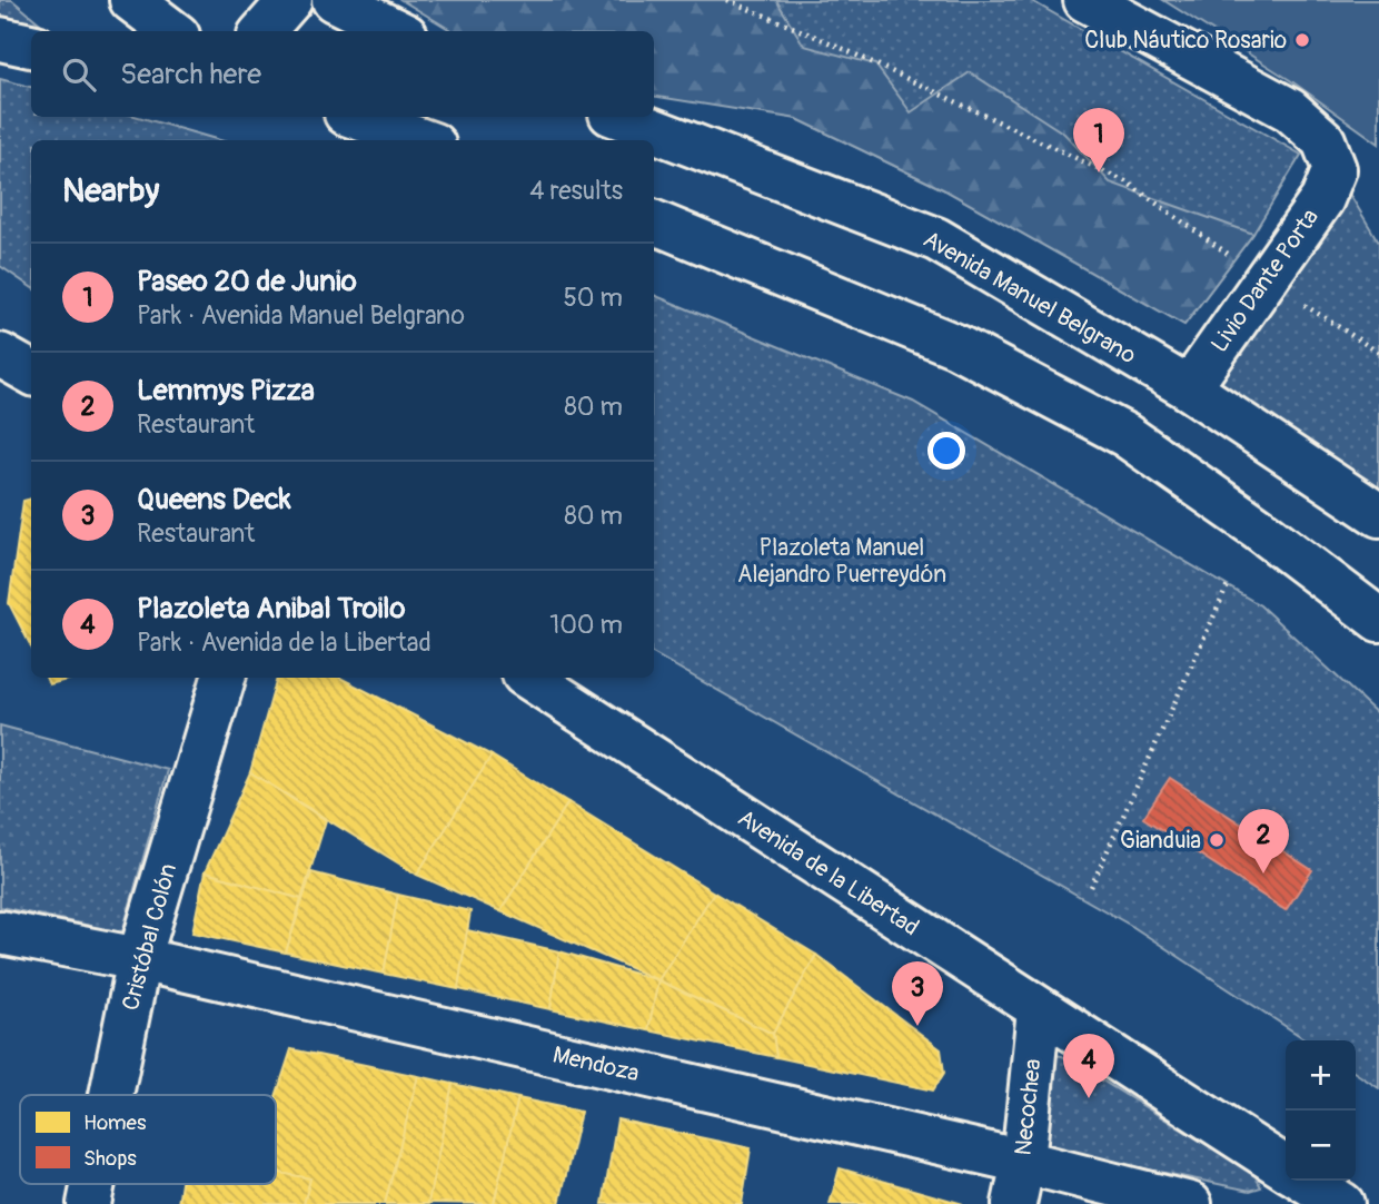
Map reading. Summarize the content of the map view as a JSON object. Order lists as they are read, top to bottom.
{
  "streets": {
    "street": [
      "Livio Dante Porta",
      "Avenida Manuel Belgrano",
      "Avenida de la Libertad",
      "Cristóbal Colón",
      "Mendoza",
      "Necochea"
    ]
  },
  "crossings": [
    ["Livio Dante Porta", "Avenida Manuel Belgrano"],
    ["Avenida de la Libertad", "Necochea"],
    ["Cristóbal Colón", "Mendoza"],
    ["Mendoza", "Necochea"]
  ],
  "parks": ["Plazoleta Manuel Alejandro Puerreydón"],
  "places": ["Club Náutico Rosario", "Gianduia"],
  "legend": ["Homes", "Shops"],
  "page": {
    "search": "Search here",
    "pins": [
      "1",
      "2",
      "3",
      "4"
    ],
    "heading": ["Nearby", "4 results"],
    "list": [
      {
        "mark": "1",
        "name": "Paseo 20 de Junio",
        "note": "Park · Avenida Manuel Belgrano",
        "value": "50 m"
      },
      {
        "mark": "2",
        "name": "Lemmys Pizza",
        "note": "Restaurant",
        "value": "80 m"
      },
      {
        "mark": "3",
        "name": "Queens Deck",
        "note": "Restaurant",
        "value": "80 m"
      },
      {
        "mark": "4",
        "name": "Plazoleta Anibal Troilo",
        "note": "Park · Avenida de la Libertad",
        "value": "100 m"
      }
    ],
    "map_buttons": ["+", "−"]
  }
}
